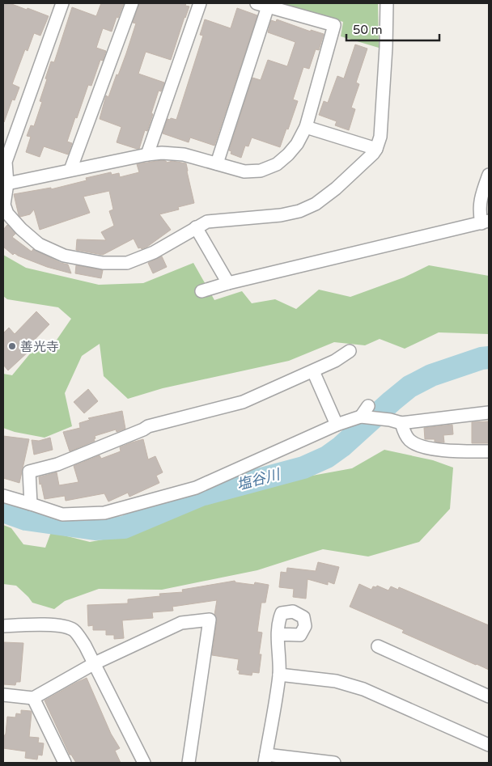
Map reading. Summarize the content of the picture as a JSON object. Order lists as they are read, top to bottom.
{
  "water": ["塩谷川"],
  "places": ["善光寺"],
  "scale_bar": "50 m"
}
